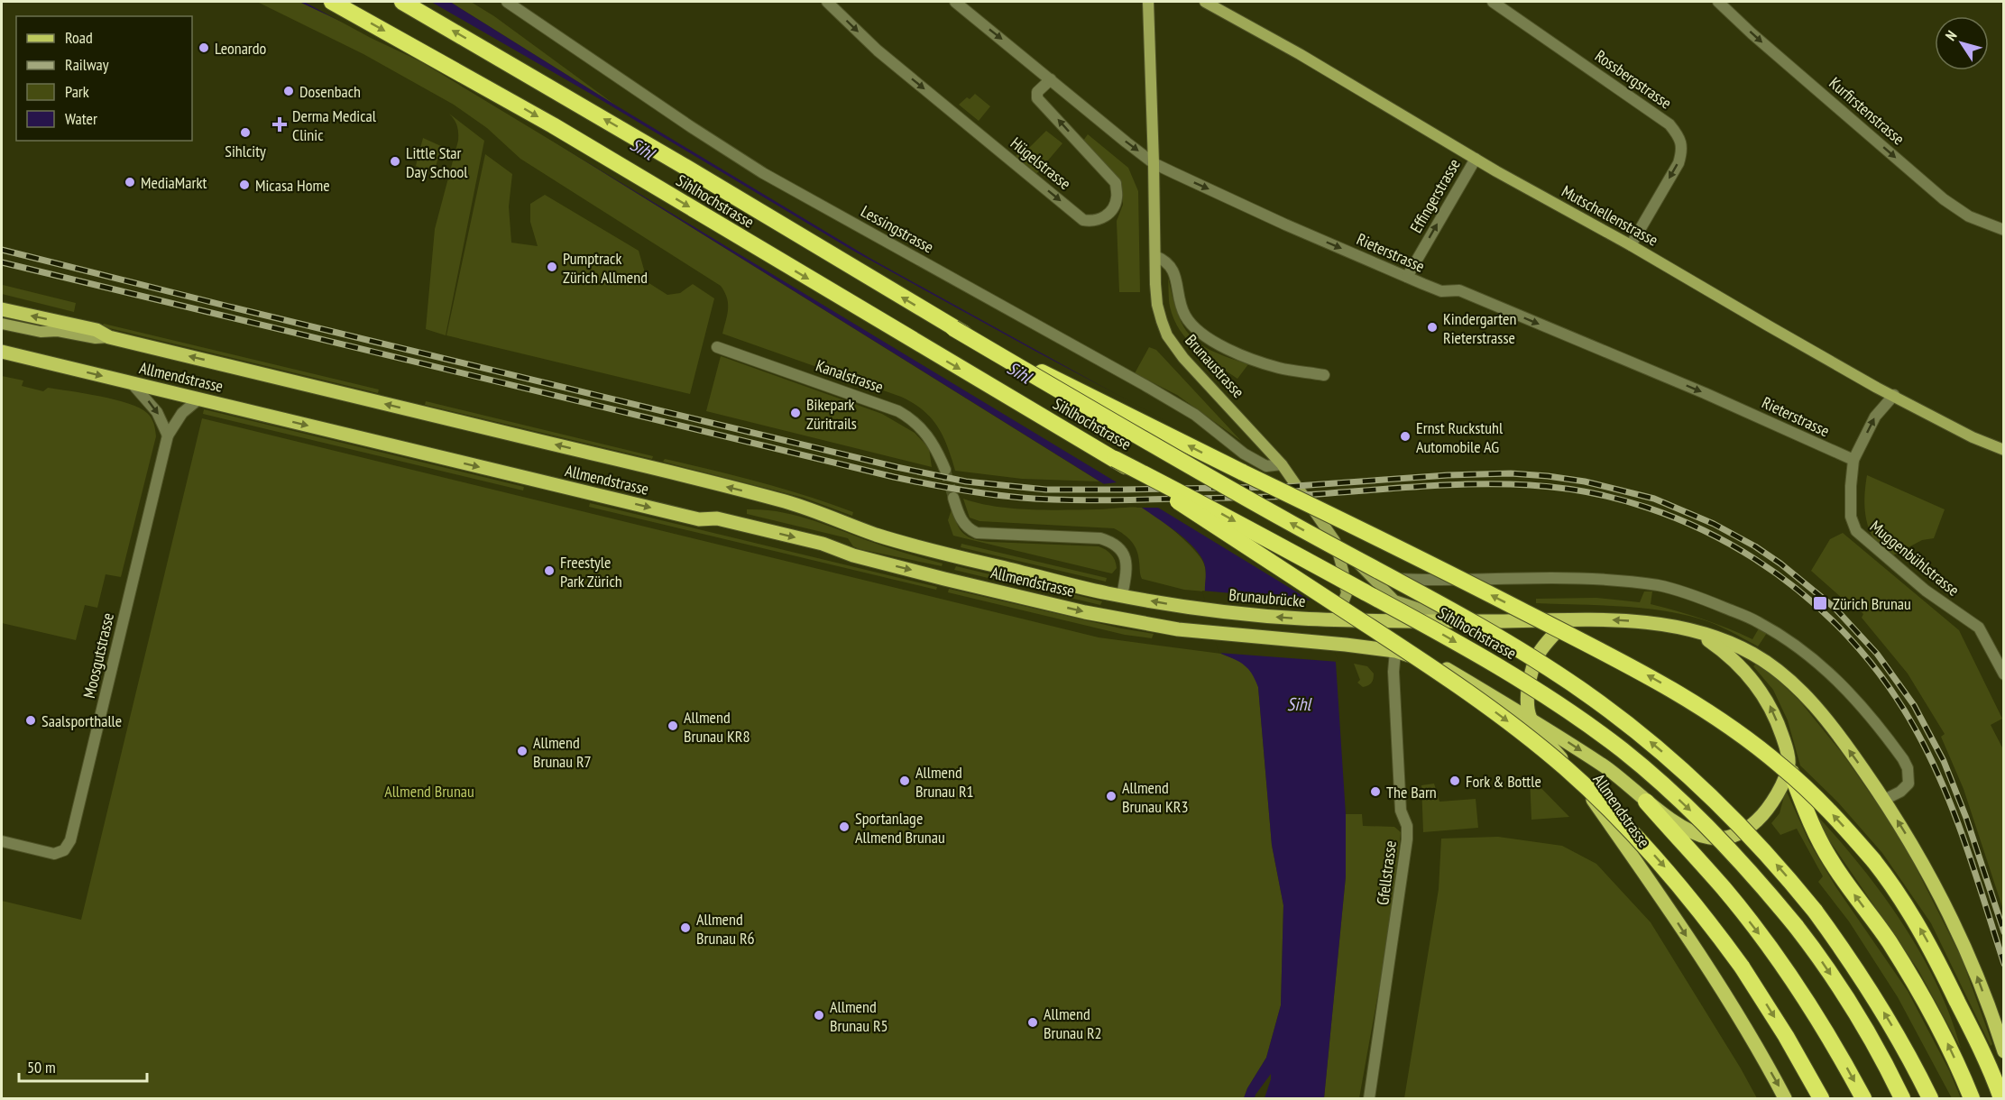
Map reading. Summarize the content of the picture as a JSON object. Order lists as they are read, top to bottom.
{
  "streets": {
    "highway": ["Sihlhochstrasse"],
    "main road": ["Allmendstrasse", "Brunaubrücke"],
    "street": [
      "Rossbergstrasse",
      "Kurfirstenstrasse",
      "Hügelstrasse",
      "Effingerstrasse",
      "Mutschellenstrasse",
      "Lessingstrasse",
      "Rieterstrasse",
      "Brunaustrasse",
      "Kanalstrasse",
      "Muggenbühlstrasse",
      "Moosgutstrasse",
      "Gfellstrasse"
    ]
  },
  "crossings": [
    ["Rossbergstrasse", "Mutschellenstrasse"],
    ["Hügelstrasse", "Rieterstrasse"],
    ["Effingerstrasse", "Mutschellenstrasse"],
    ["Effingerstrasse", "Rieterstrasse"],
    ["Mutschellenstrasse", "Muggenbühlstrasse"],
    ["Lessingstrasse", "Brunaustrasse"],
    ["Rieterstrasse", "Brunaustrasse"],
    ["Rieterstrasse", "Muggenbühlstrasse"],
    ["Brunaustrasse", "Brunaubrücke"],
    ["Allmendstrasse", "Brunaubrücke"],
    ["Allmendstrasse", "Moosgutstrasse"],
    ["Allmendstrasse", "Gfellstrasse"]
  ],
  "one_way": [
    "Kurfirstenstrasse",
    "Effingerstrasse",
    "Rieterstrasse",
    "Brunaubrücke"
  ],
  "water": ["Sihl"],
  "parks": ["Allmend Brunau"],
  "places": {
    "other": [
      "Leonardo",
      "Dosenbach",
      "Sihlcity",
      "Little Star Day School",
      "MediaMarkt",
      "Micasa Home",
      "Pumptrack Zürich Allmend",
      "Kindergarten Rieterstrasse",
      "Bikepark Züritrails",
      "Ernst Ruckstuhl Automobile AG",
      "Freestyle Park Zürich",
      "Saalsporthalle",
      "Allmend Brunau KR8",
      "Allmend Brunau R7",
      "Allmend Brunau R1",
      "Fork & Bottle",
      "The Barn",
      "Allmend Brunau KR3",
      "Sportanlage Allmend Brunau",
      "Allmend Brunau R6",
      "Allmend Brunau R5",
      "Allmend Brunau R2"
    ],
    "health": ["Derma Medical Clinic"],
    "transit": ["Zürich Brunau"]
  },
  "legend": [
    "Road",
    "Railway",
    "Park",
    "Water"
  ],
  "scale_bar": "50 m",
  "north": "top left"
}
